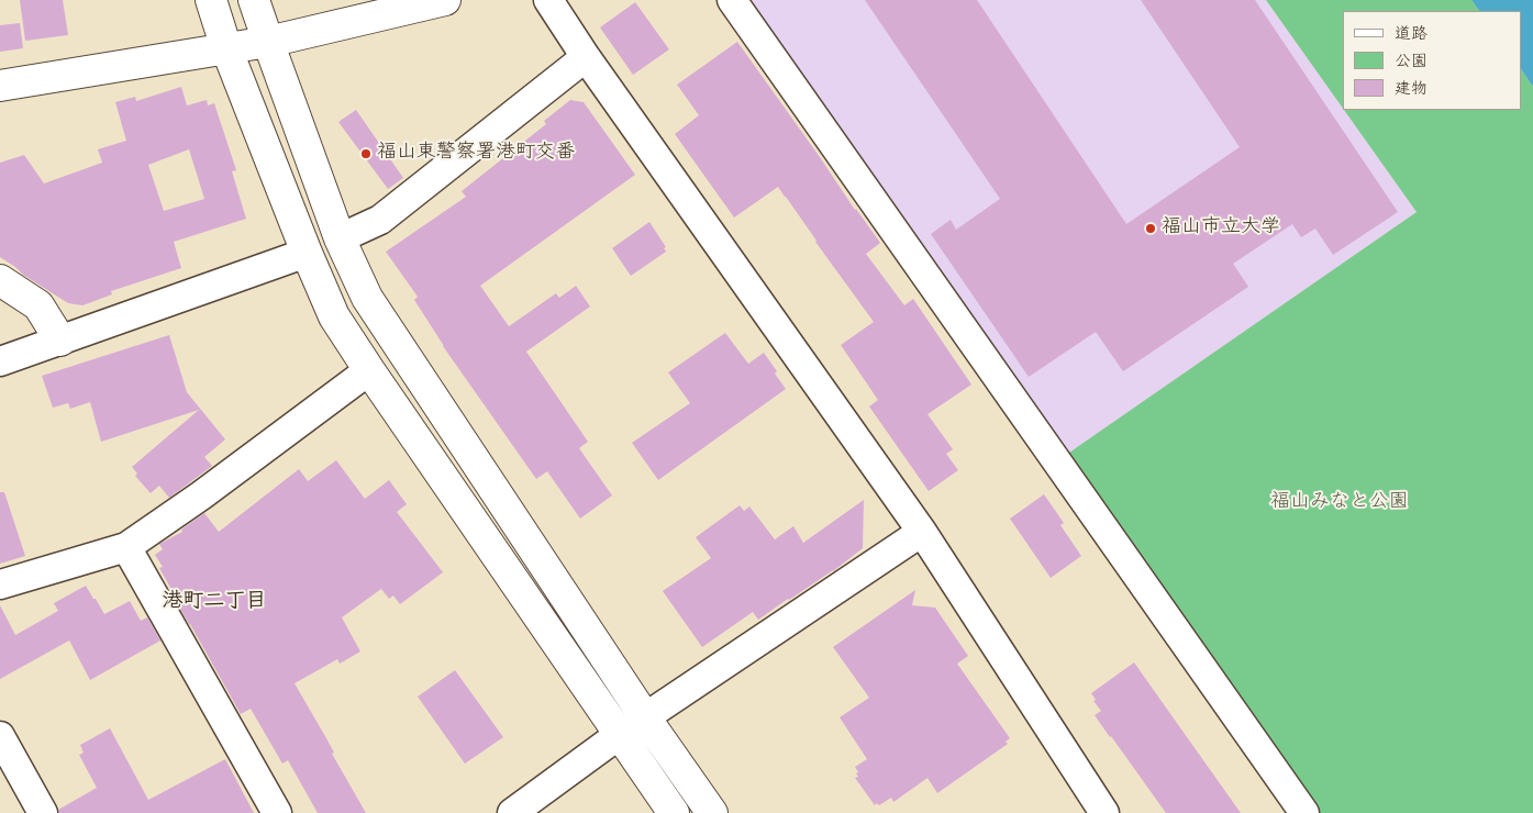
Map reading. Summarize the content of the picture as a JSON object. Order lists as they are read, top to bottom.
{
  "districts": ["港町二丁目"],
  "parks": ["福山みなと公園"],
  "places": ["福山東警察署港町交番", "福山市立大学"],
  "legend": ["道路", "公園", "建物"]
}
